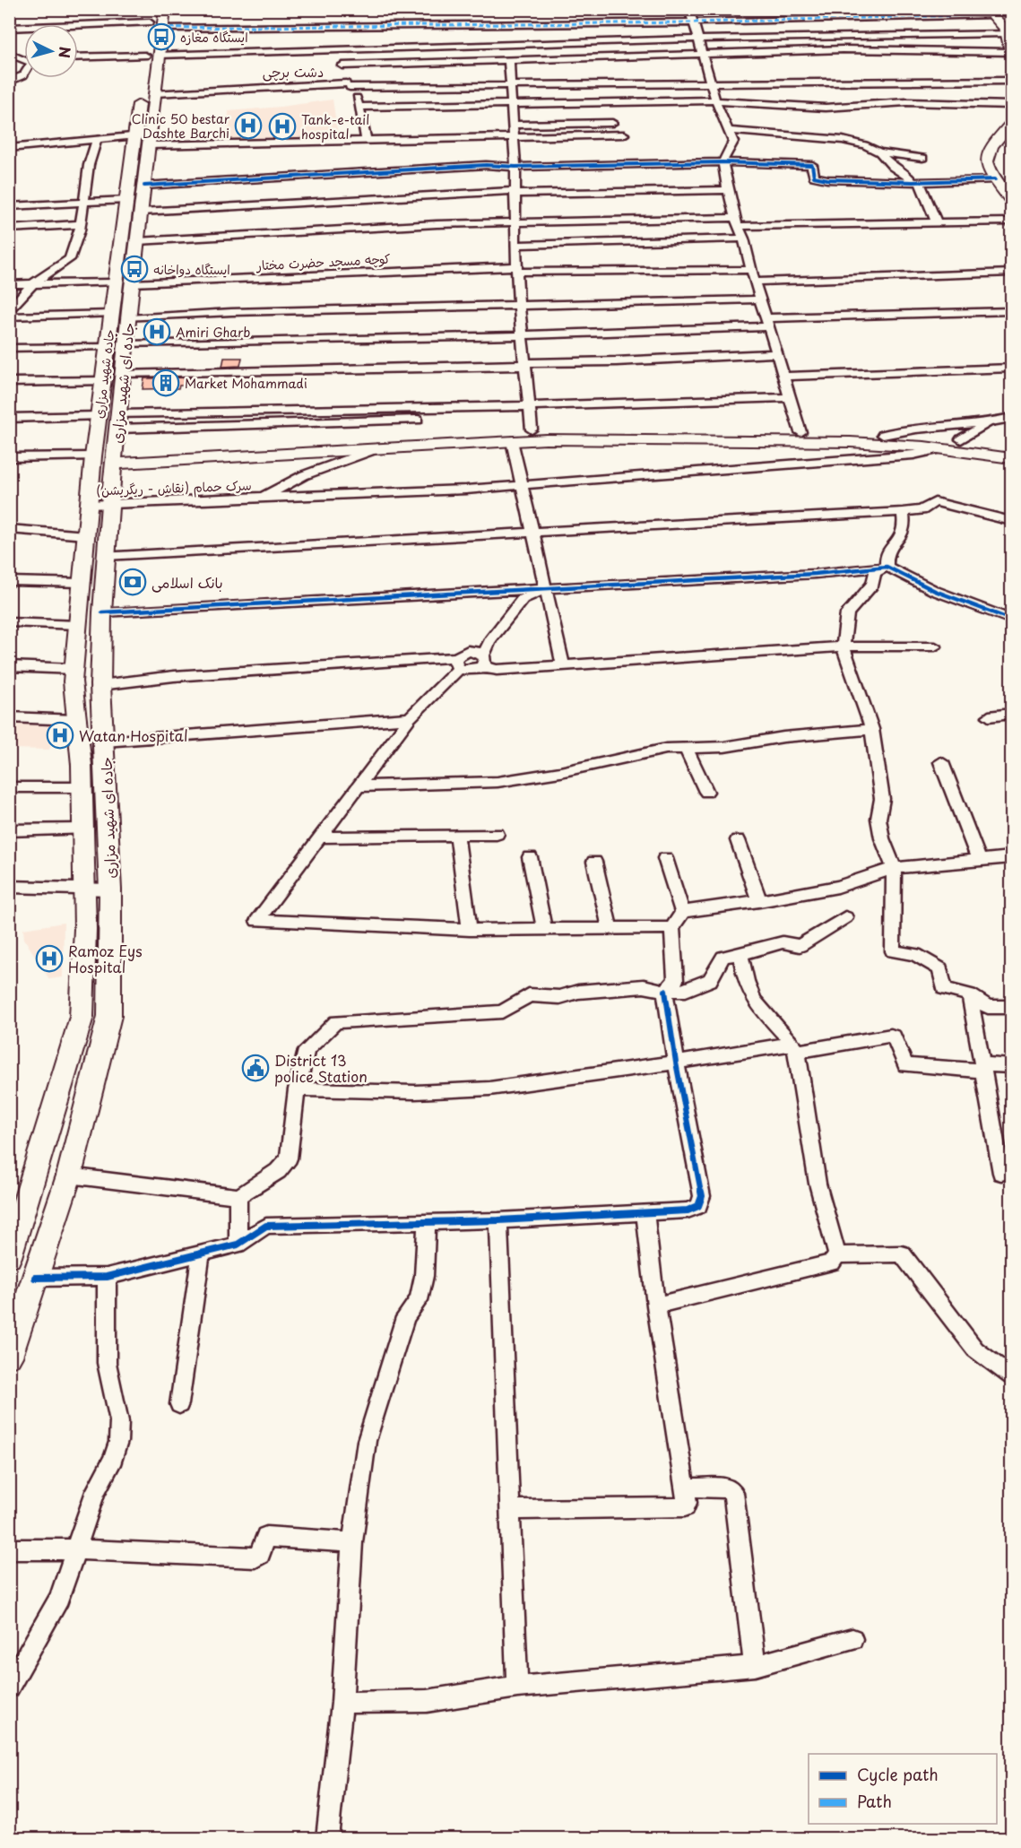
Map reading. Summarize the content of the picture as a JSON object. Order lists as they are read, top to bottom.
{
  "streets": {
    "main road": ["جاده شهید مزاری", "جاده ای شهید مزاری"],
    "street": ["کوچه مسجد حضرت مختار", "سرک حمام (نقاش - ریگریشن)"]
  },
  "crossings": [
    ["کوچه مسجد حضرت مختار", "جاده ای شهید مزاری"],
    ["جاده شهید مزاری", "جاده ای شهید مزاری"],
    ["جاده شهید مزاری", "سرک حمام (نقاش - ریگریشن)"],
    ["جاده ای شهید مزاری", "سرک حمام (نقاش - ریگریشن)"]
  ],
  "districts": ["دشت برچی"],
  "places": {
    "bus stop": ["ایستگاه مغازه", "ایستگاه دواخانه"],
    "hospital": [
      "Clinic 50 bestar Dashte Barchi",
      "Tank-e-tail hospital",
      "Amiri Gharb",
      "Watan Hospital",
      "Ramoz Eys Hospital"
    ],
    "building": ["Market Mohammadi"],
    "bank": ["بانک اسلامی"],
    "public building": ["District 13 police Station"]
  },
  "legend": ["Cycle path", "Path"],
  "north": "right"
}
